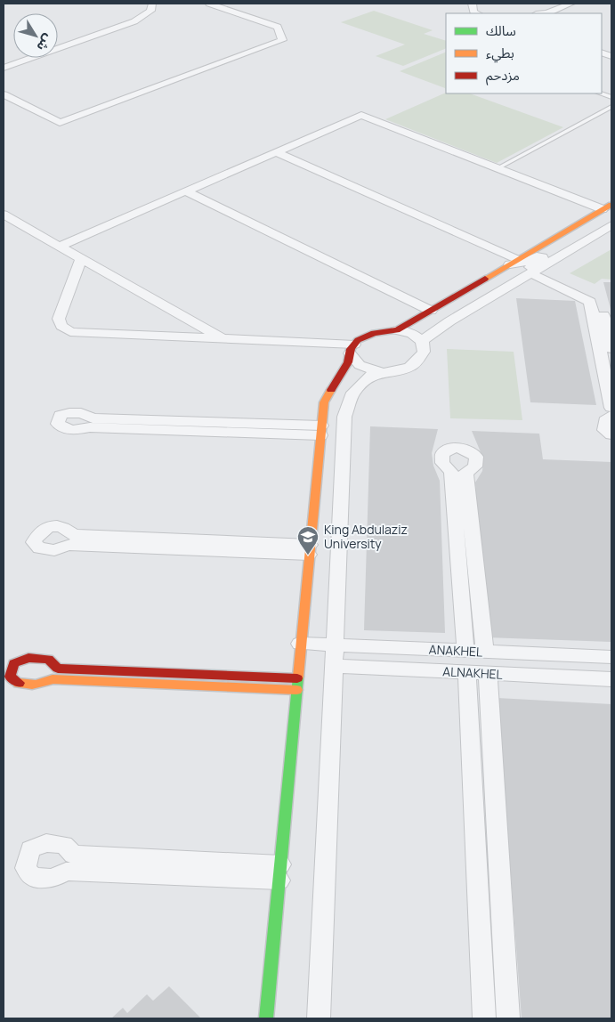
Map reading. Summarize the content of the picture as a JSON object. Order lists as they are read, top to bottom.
{
  "streets": {
    "street": ["ANAKHEL", "ALNAKHEL"]
  },
  "places": {
    "school or university": ["King Abdulaziz University"]
  },
  "legend": ["سالك", "بطيء", "مزدحم"],
  "north": "bottom right"
}
